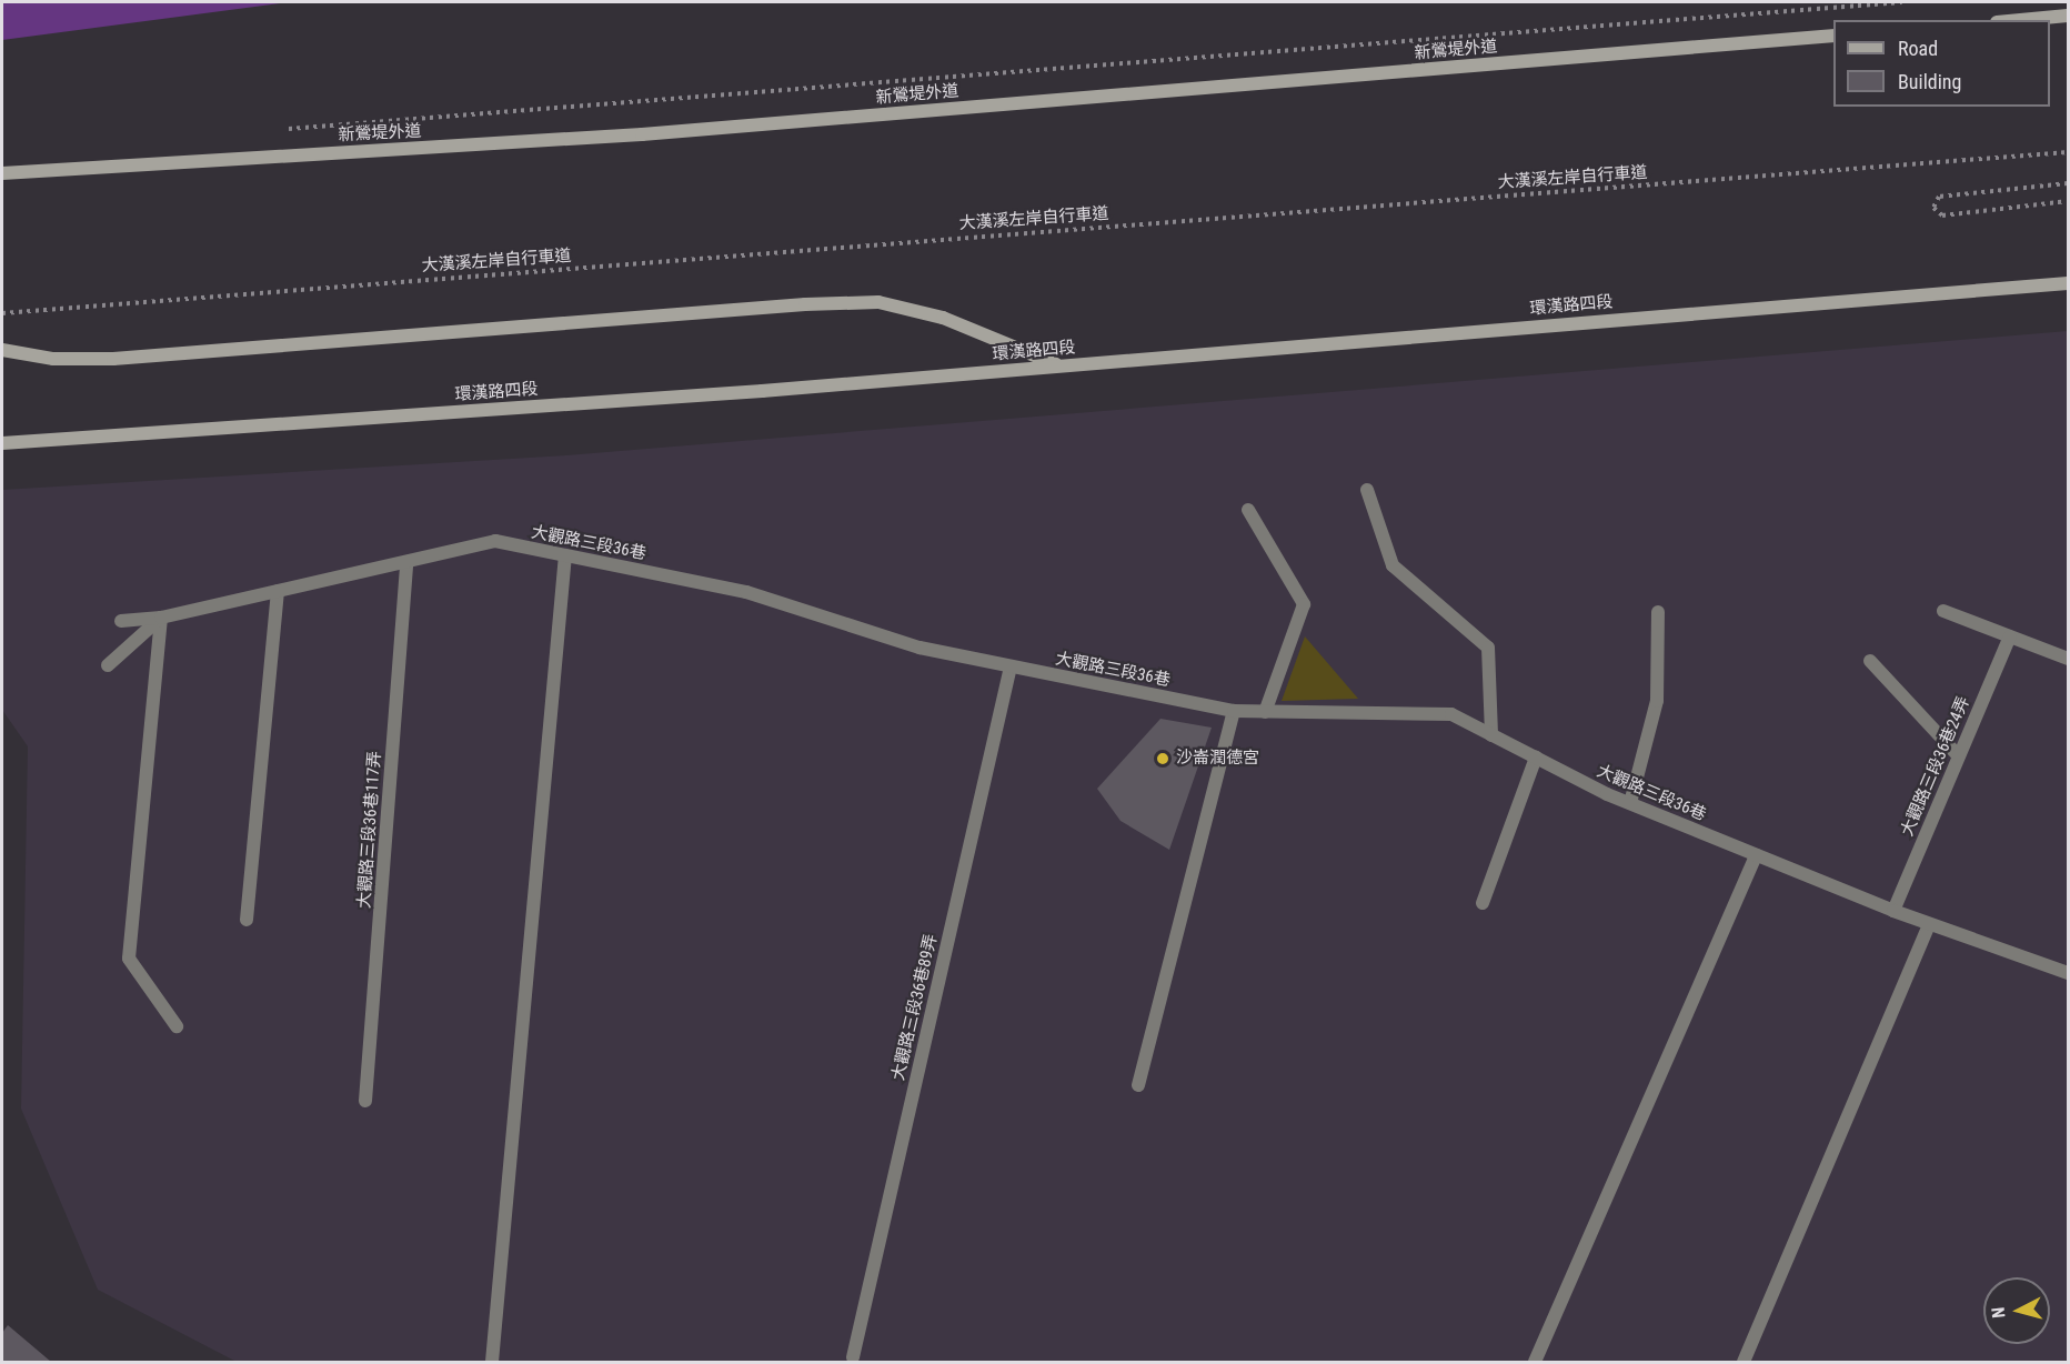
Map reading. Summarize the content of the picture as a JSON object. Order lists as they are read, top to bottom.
{
  "streets": {
    "street": [
      "新鶯堤外道",
      "環漢路四段",
      "大觀路三段36巷",
      "大觀路三段36巷24弄",
      "大觀路三段36巷117弄",
      "大觀路三段36巷89弄"
    ],
    "path": ["大漢溪左岸自行車道"]
  },
  "crossings": [
    ["大觀路三段36巷", "大觀路三段36巷24弄"],
    ["大觀路三段36巷", "大觀路三段36巷117弄"],
    ["大觀路三段36巷", "大觀路三段36巷89弄"]
  ],
  "places": ["沙崙潤德宮"],
  "legend": ["Road", "Building"],
  "north": "left"
}
